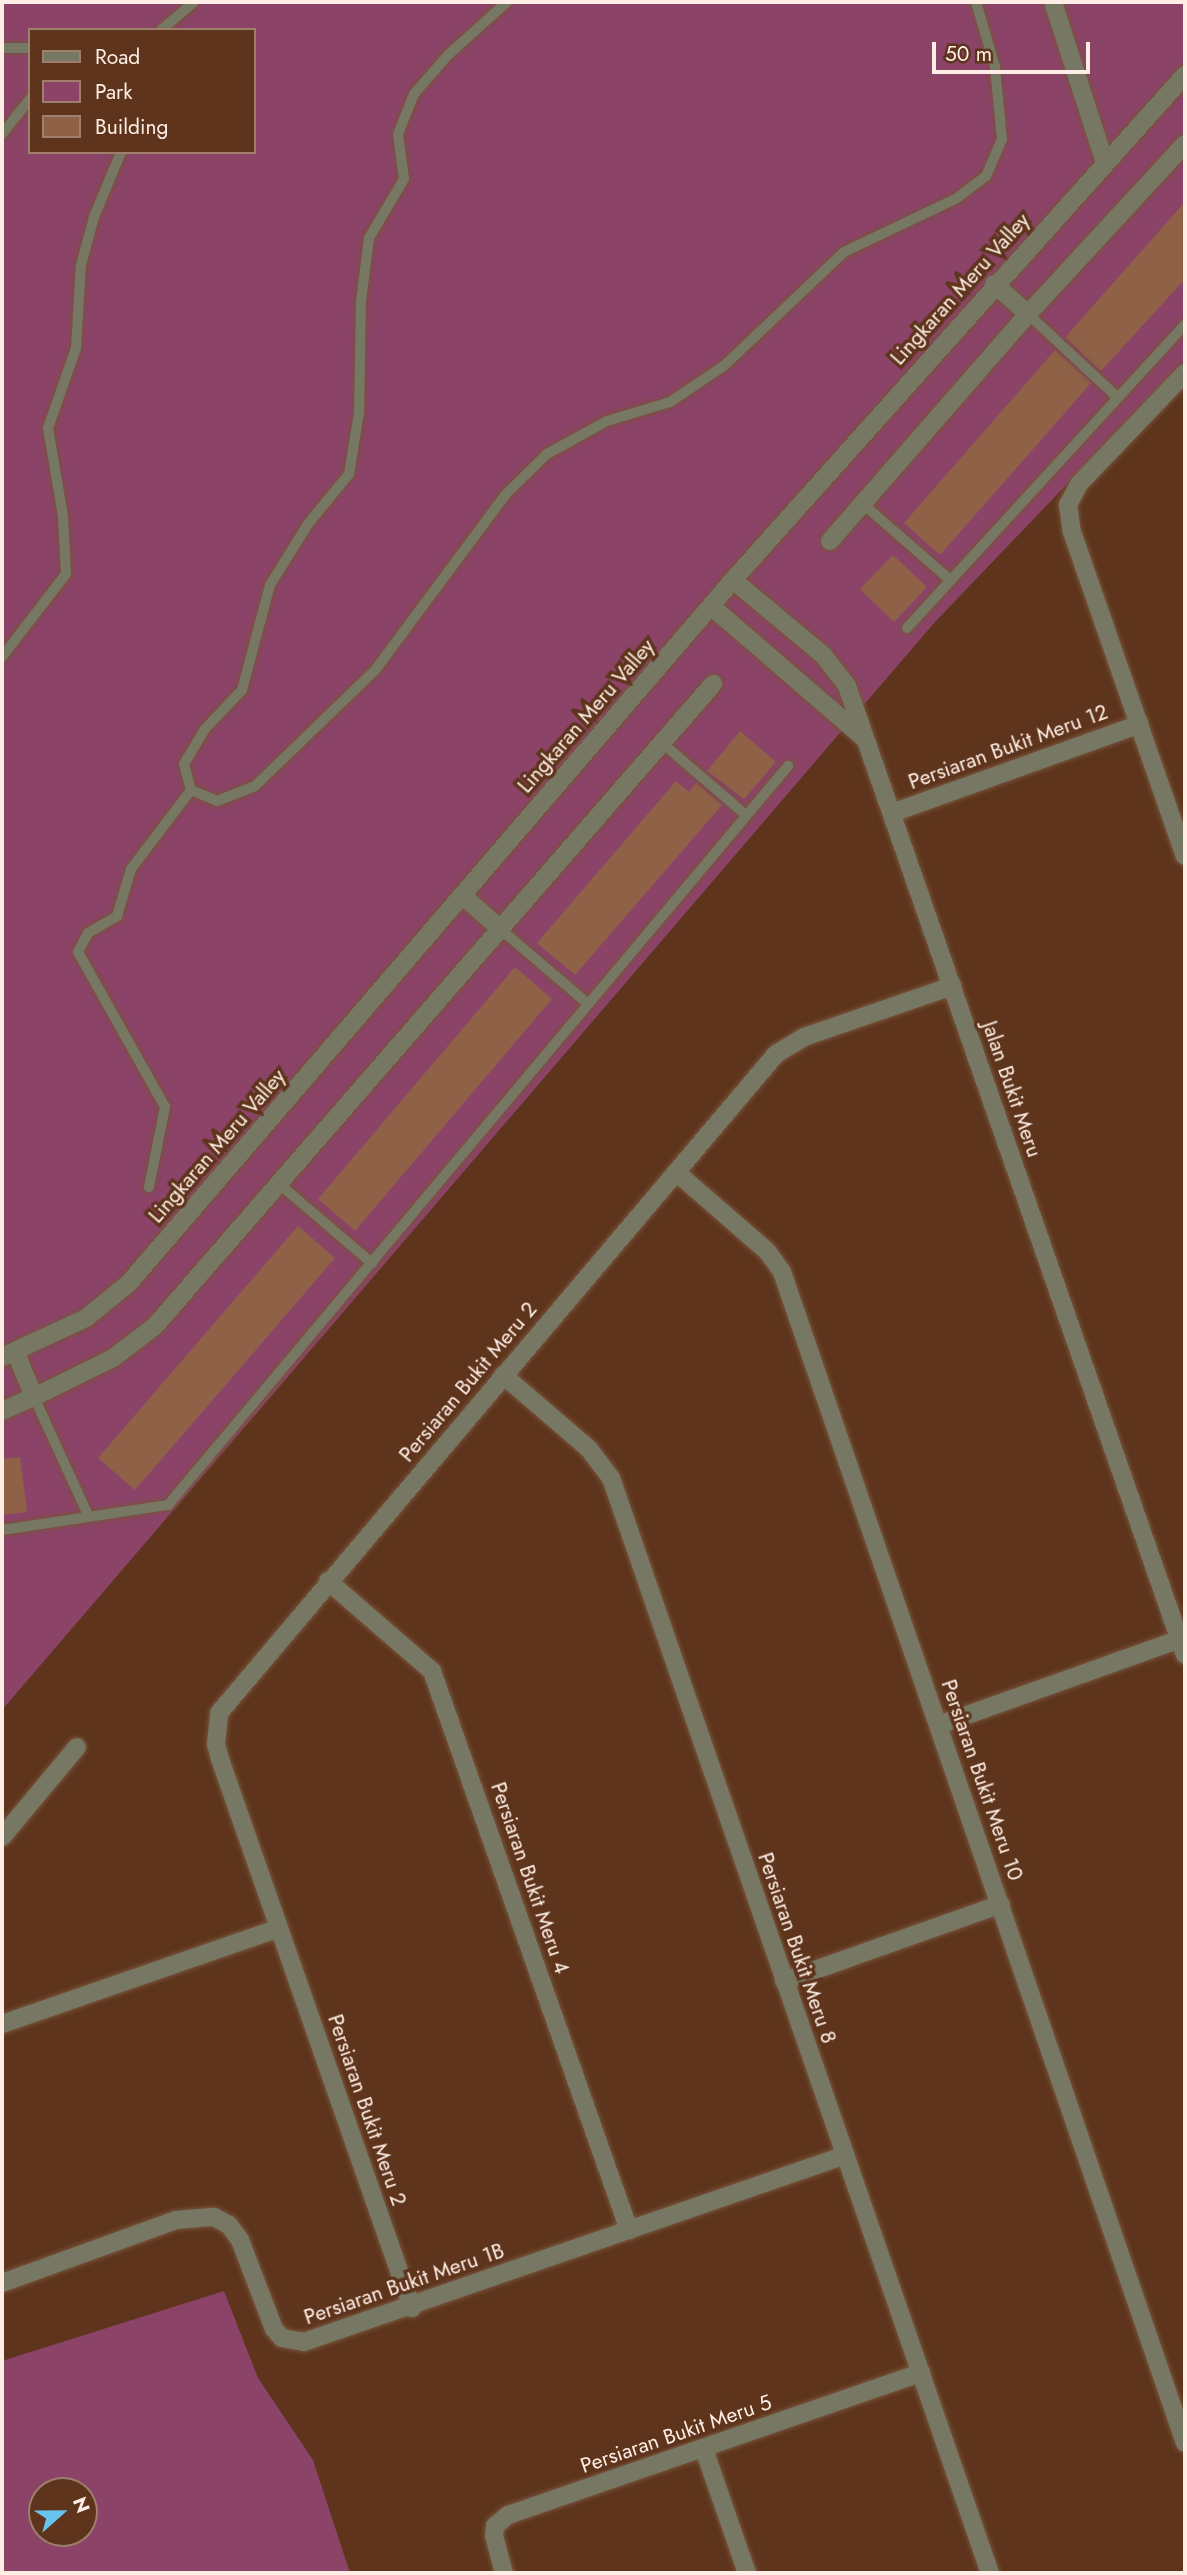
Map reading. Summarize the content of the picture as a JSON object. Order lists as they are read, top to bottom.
{
  "streets": {
    "street": [
      "Lingkaran Meru Valley",
      "Persiaran Bukit Meru 12",
      "Jalan Bukit Meru",
      "Persiaran Bukit Meru 2",
      "Persiaran Bukit Meru 10",
      "Persiaran Bukit Meru 4",
      "Persiaran Bukit Meru 8",
      "Persiaran Bukit Meru 1B",
      "Persiaran Bukit Meru 5"
    ]
  },
  "crossings": [
    ["Lingkaran Meru Valley", "Jalan Bukit Meru"],
    ["Persiaran Bukit Meru 12", "Jalan Bukit Meru"],
    ["Jalan Bukit Meru", "Persiaran Bukit Meru 2"],
    ["Persiaran Bukit Meru 2", "Persiaran Bukit Meru 10"],
    ["Persiaran Bukit Meru 2", "Persiaran Bukit Meru 4"],
    ["Persiaran Bukit Meru 2", "Persiaran Bukit Meru 8"],
    ["Persiaran Bukit Meru 2", "Persiaran Bukit Meru 1B"],
    ["Persiaran Bukit Meru 4", "Persiaran Bukit Meru 1B"],
    ["Persiaran Bukit Meru 8", "Persiaran Bukit Meru 1B"],
    ["Persiaran Bukit Meru 8", "Persiaran Bukit Meru 5"]
  ],
  "legend": ["Road", "Park", "Building"],
  "scale_bar": "50 m",
  "north": "right"
}
